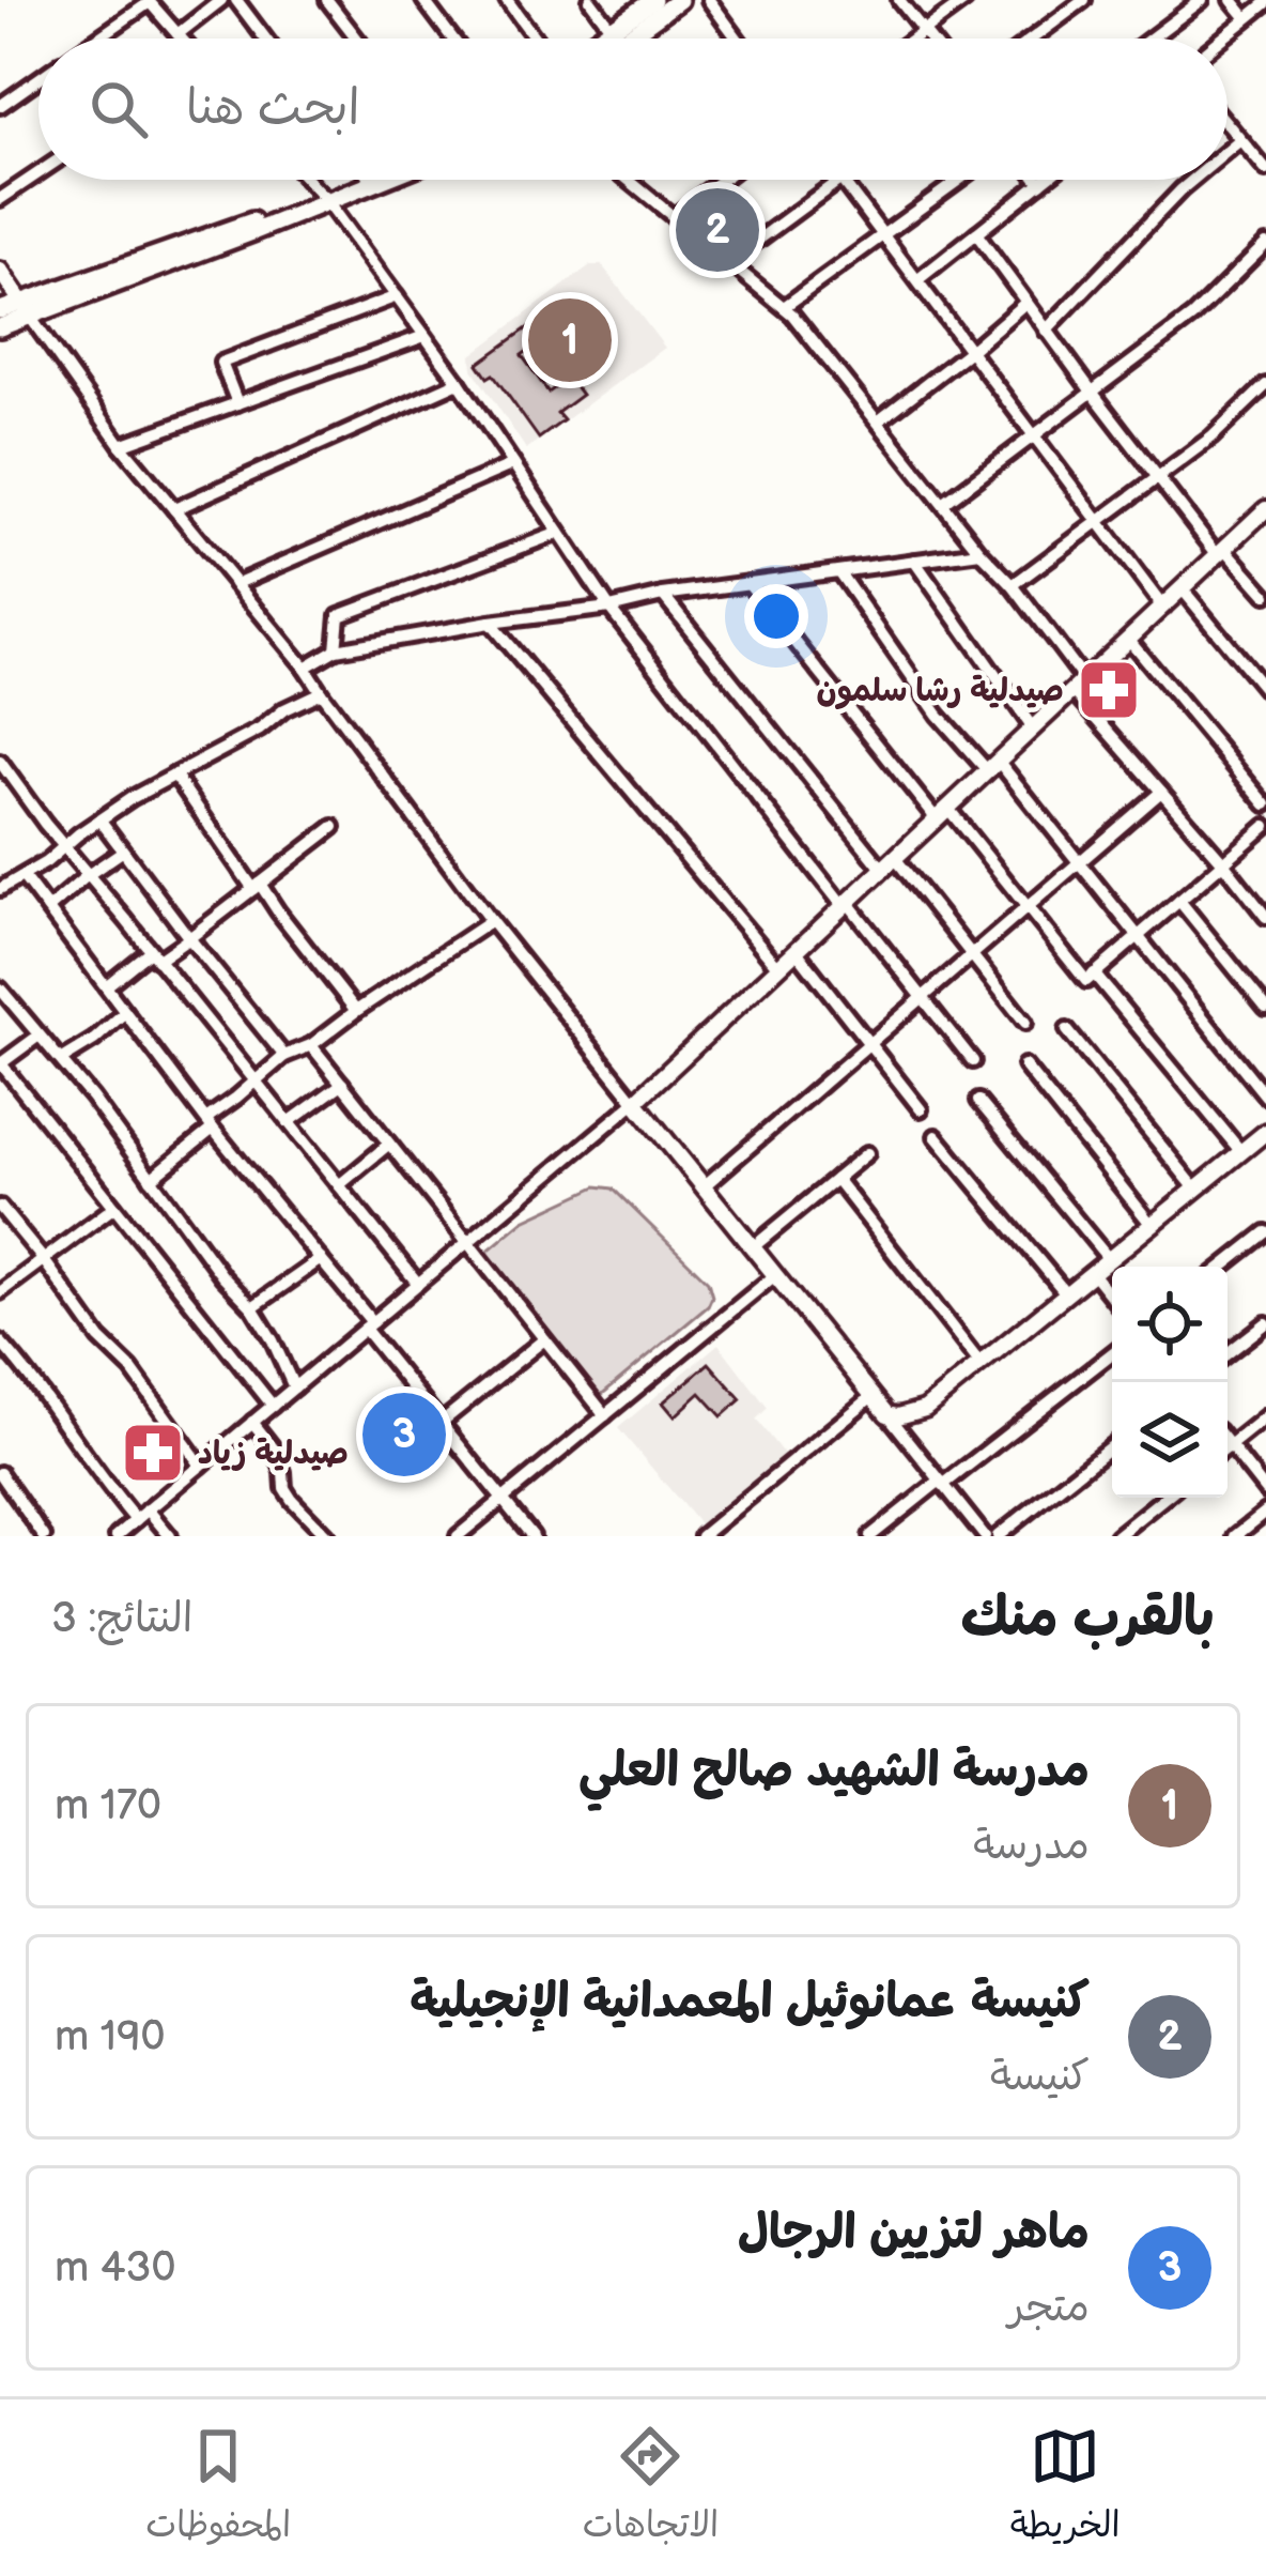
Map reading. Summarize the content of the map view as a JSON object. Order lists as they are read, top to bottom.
{
  "places": {
    "pharmacy": ["صيدلية رشا سلمون", "صيدلية زياد"]
  },
  "page": {
    "search": "ابحث هنا",
    "pins": ["2", "1", "3"],
    "heading": ["بالقرب منك", "النتائج: 3"],
    "list": [
      {
        "mark": "1",
        "name": "مدرسة الشهيد صالح العلي",
        "note": "مدرسة",
        "value": "170 m"
      },
      {
        "mark": "2",
        "name": "كنيسة عمانوئيل المعمدانية الإنجيلية",
        "note": "كنيسة",
        "value": "190 m"
      },
      {
        "mark": "3",
        "name": "ماهر لتزيين الرجال",
        "note": "متجر",
        "value": "430 m"
      }
    ],
    "nav": ["الخريطة", "الاتجاهات", "المحفوظات"]
  }
}
